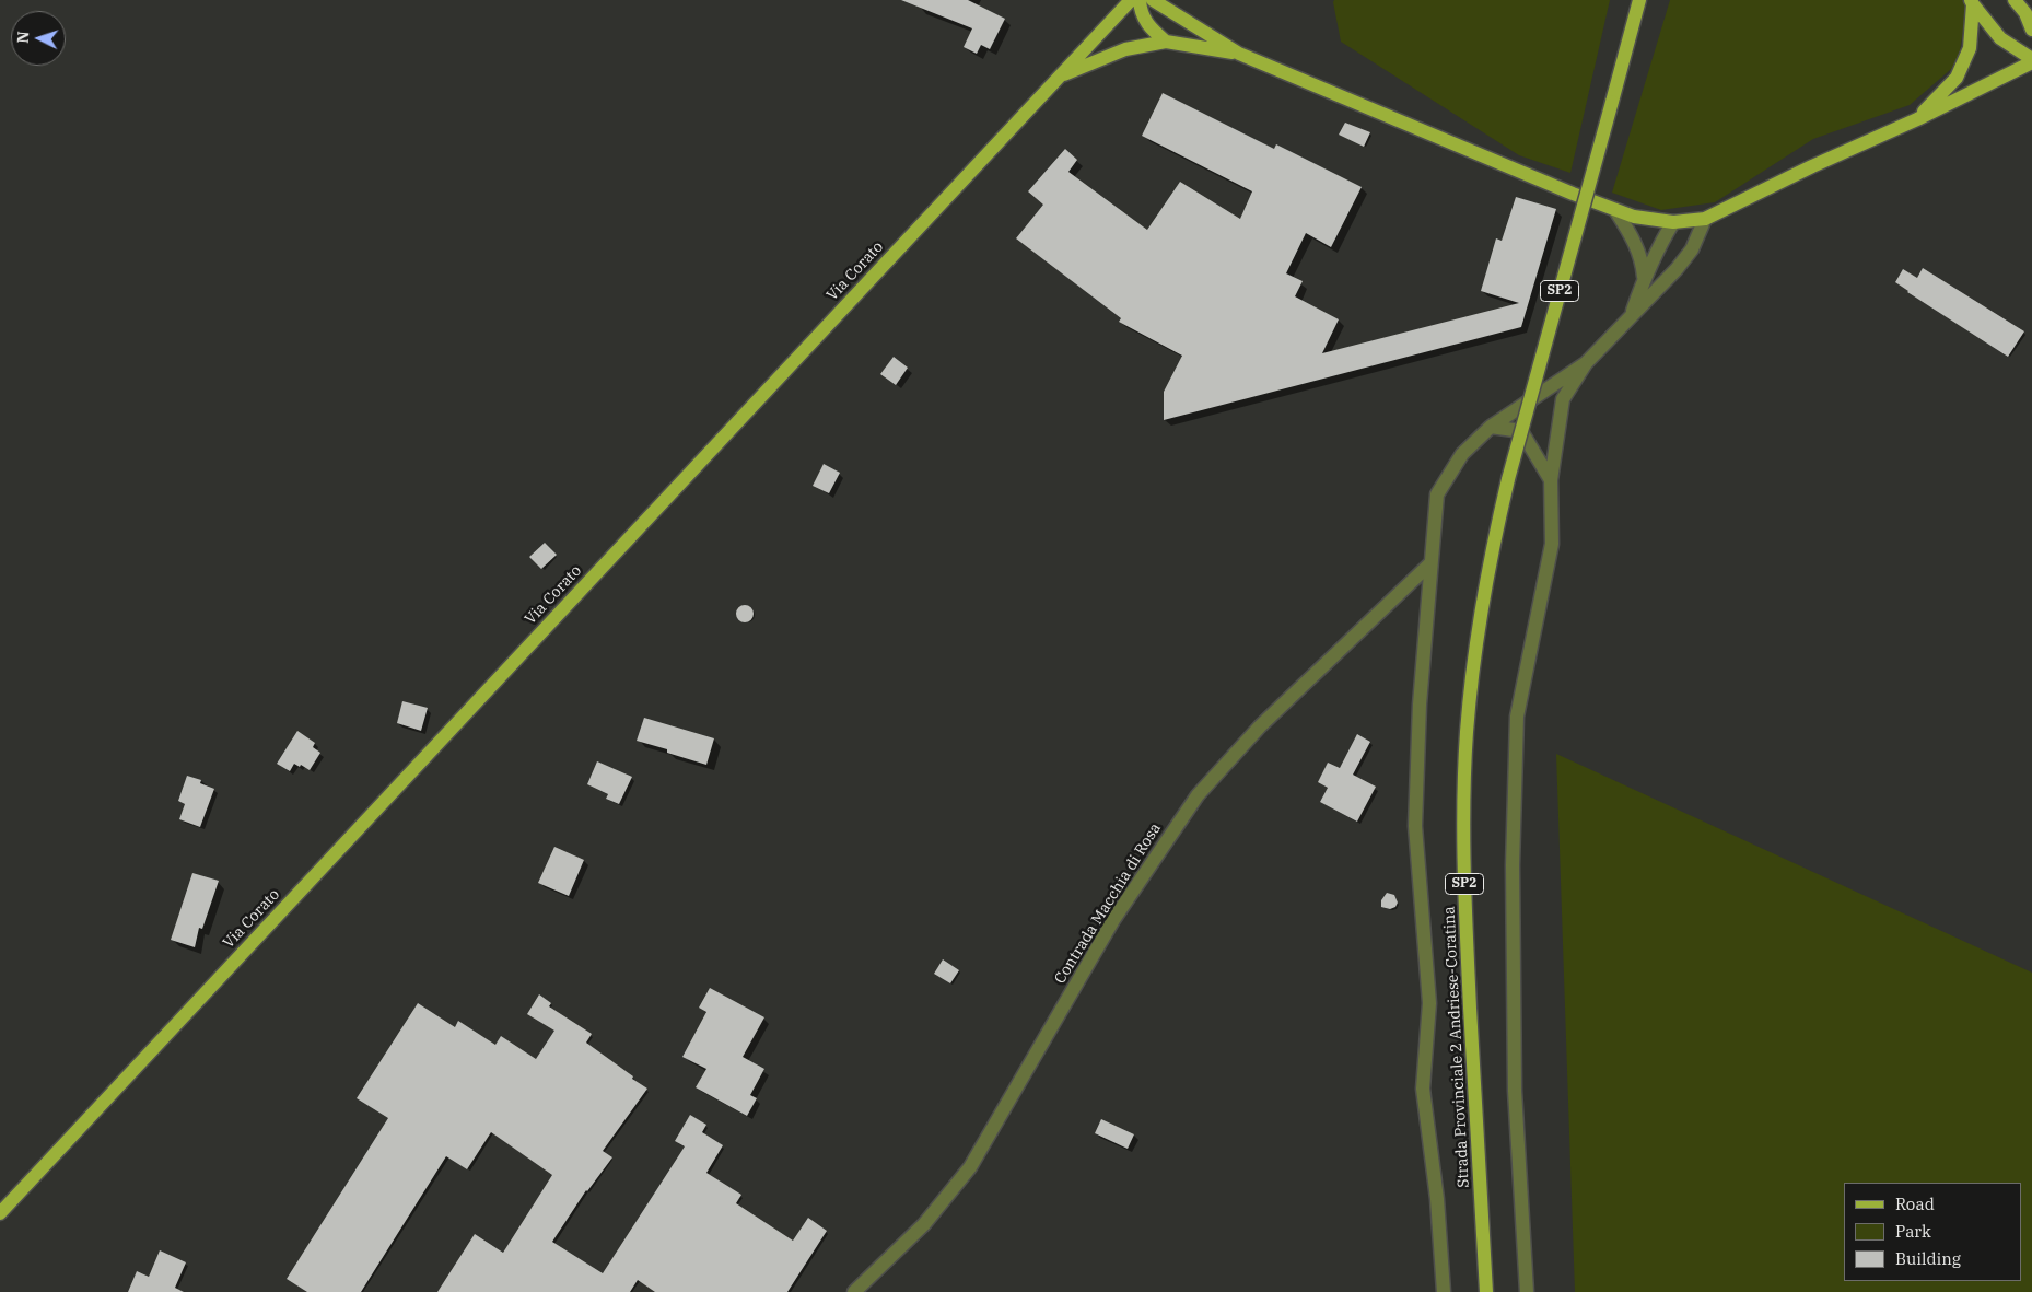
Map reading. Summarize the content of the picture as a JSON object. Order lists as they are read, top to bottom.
{
  "streets": {
    "main road": ["Via Corato", "SP2", "Strada Provinciale 2 Andriese-Coratina"],
    "street": ["Contrada Macchia di Rosa"]
  },
  "legend": ["Road", "Park", "Building"],
  "north": "left"
}
